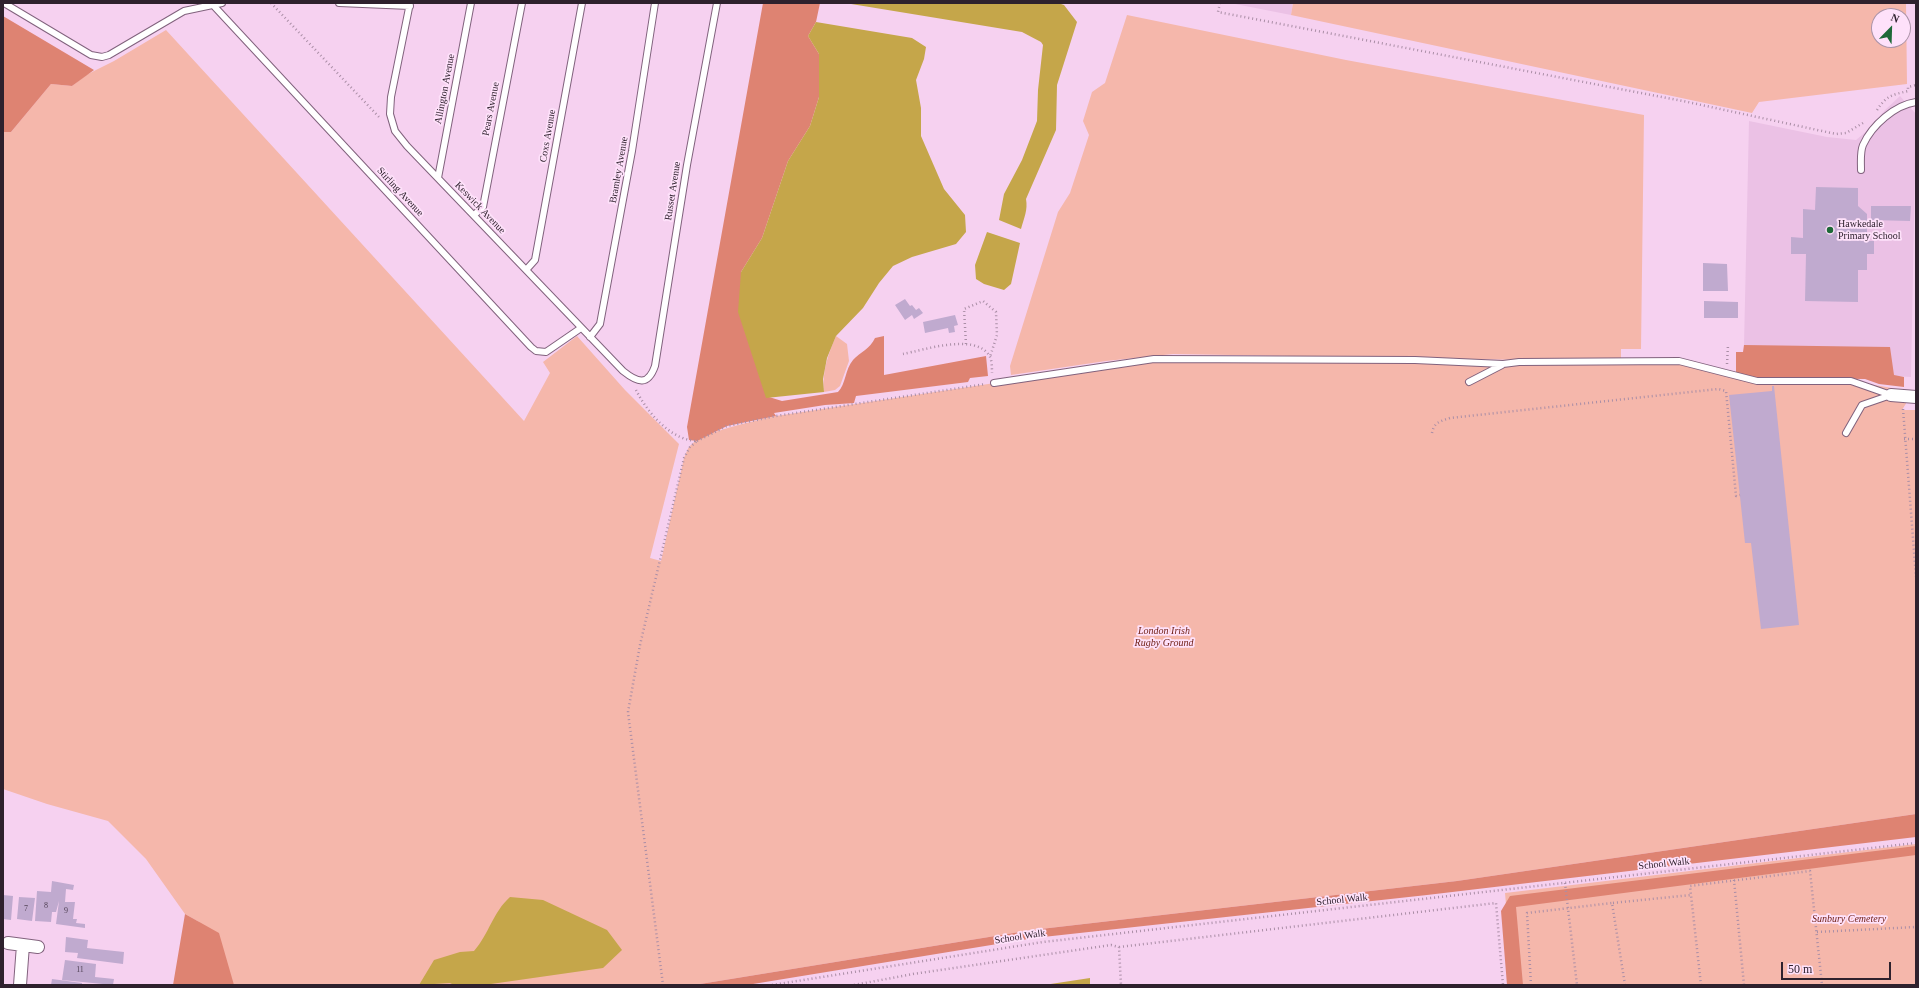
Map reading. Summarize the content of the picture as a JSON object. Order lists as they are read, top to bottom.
{
  "streets": {
    "lane": [
      "Allington Avenue",
      "Pears Avenue",
      "Coxs Avenue",
      "Bramley Avenue",
      "Russet Avenue",
      "Stirling Avenue",
      "Keswick Avenue"
    ],
    "path": ["School Walk"]
  },
  "crossings": [
    ["Allington Avenue", "Keswick Avenue"],
    ["Pears Avenue", "Keswick Avenue"],
    ["Coxs Avenue", "Keswick Avenue"],
    ["Bramley Avenue", "Keswick Avenue"],
    ["Russet Avenue", "Keswick Avenue"],
    ["Stirling Avenue", "Keswick Avenue"]
  ],
  "parks": ["London Irish Rugby Ground", "Sunbury Cemetery"],
  "places": ["Hawkedale Primary School"],
  "house_numbers": [
    "8",
    "7",
    "9",
    "11"
  ],
  "scale_bar": "50 m",
  "north": "top right"
}
